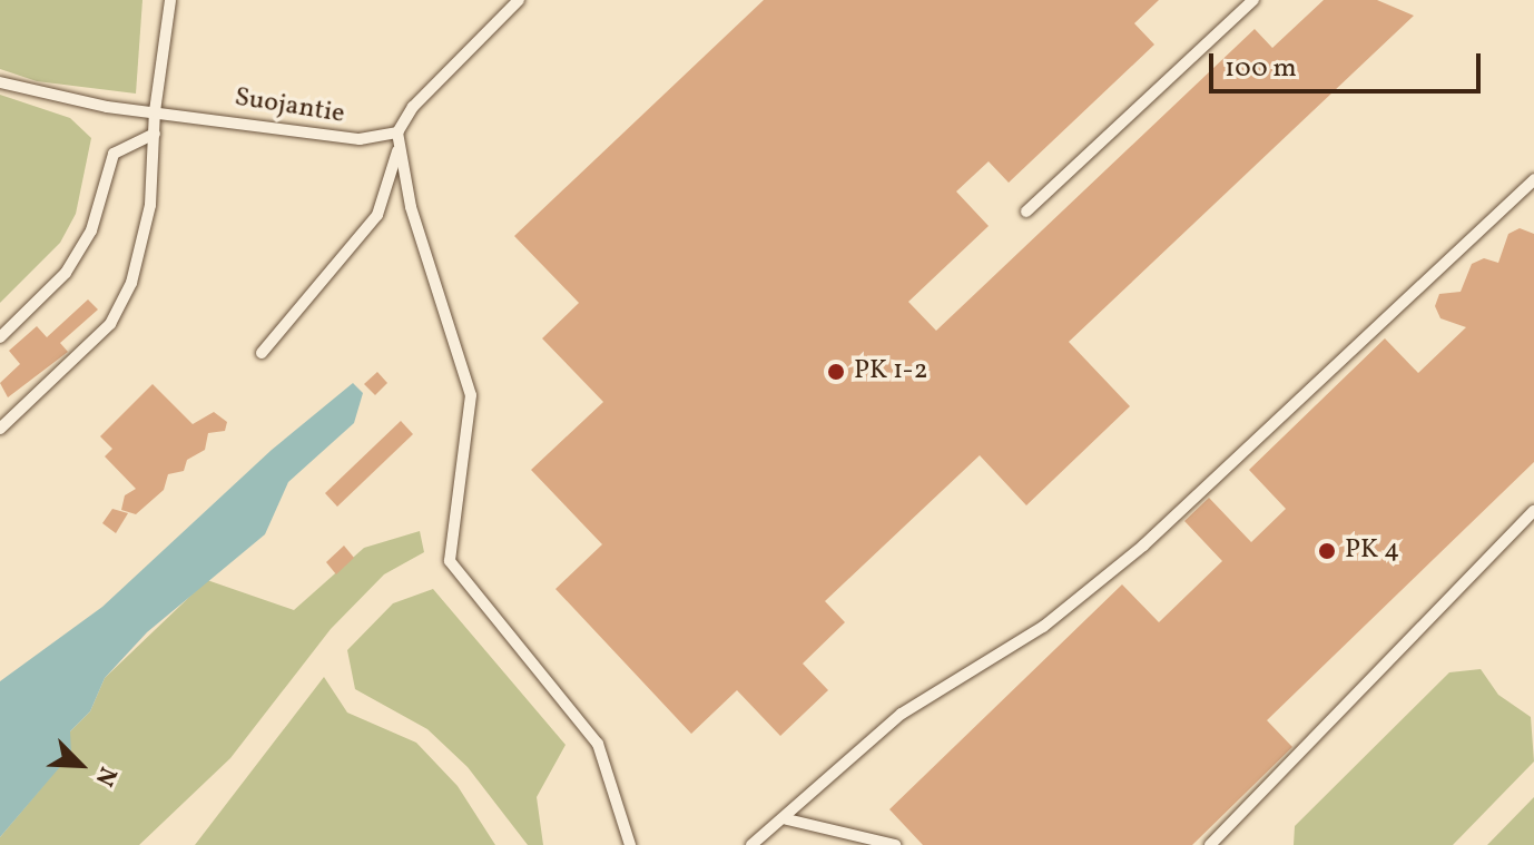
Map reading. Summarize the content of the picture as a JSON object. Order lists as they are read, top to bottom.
{
  "streets": {
    "lane": ["Suojantie"]
  },
  "places": ["PK 1-2", "PK 4"],
  "scale_bar": "100 m",
  "north": "bottom right"
}
